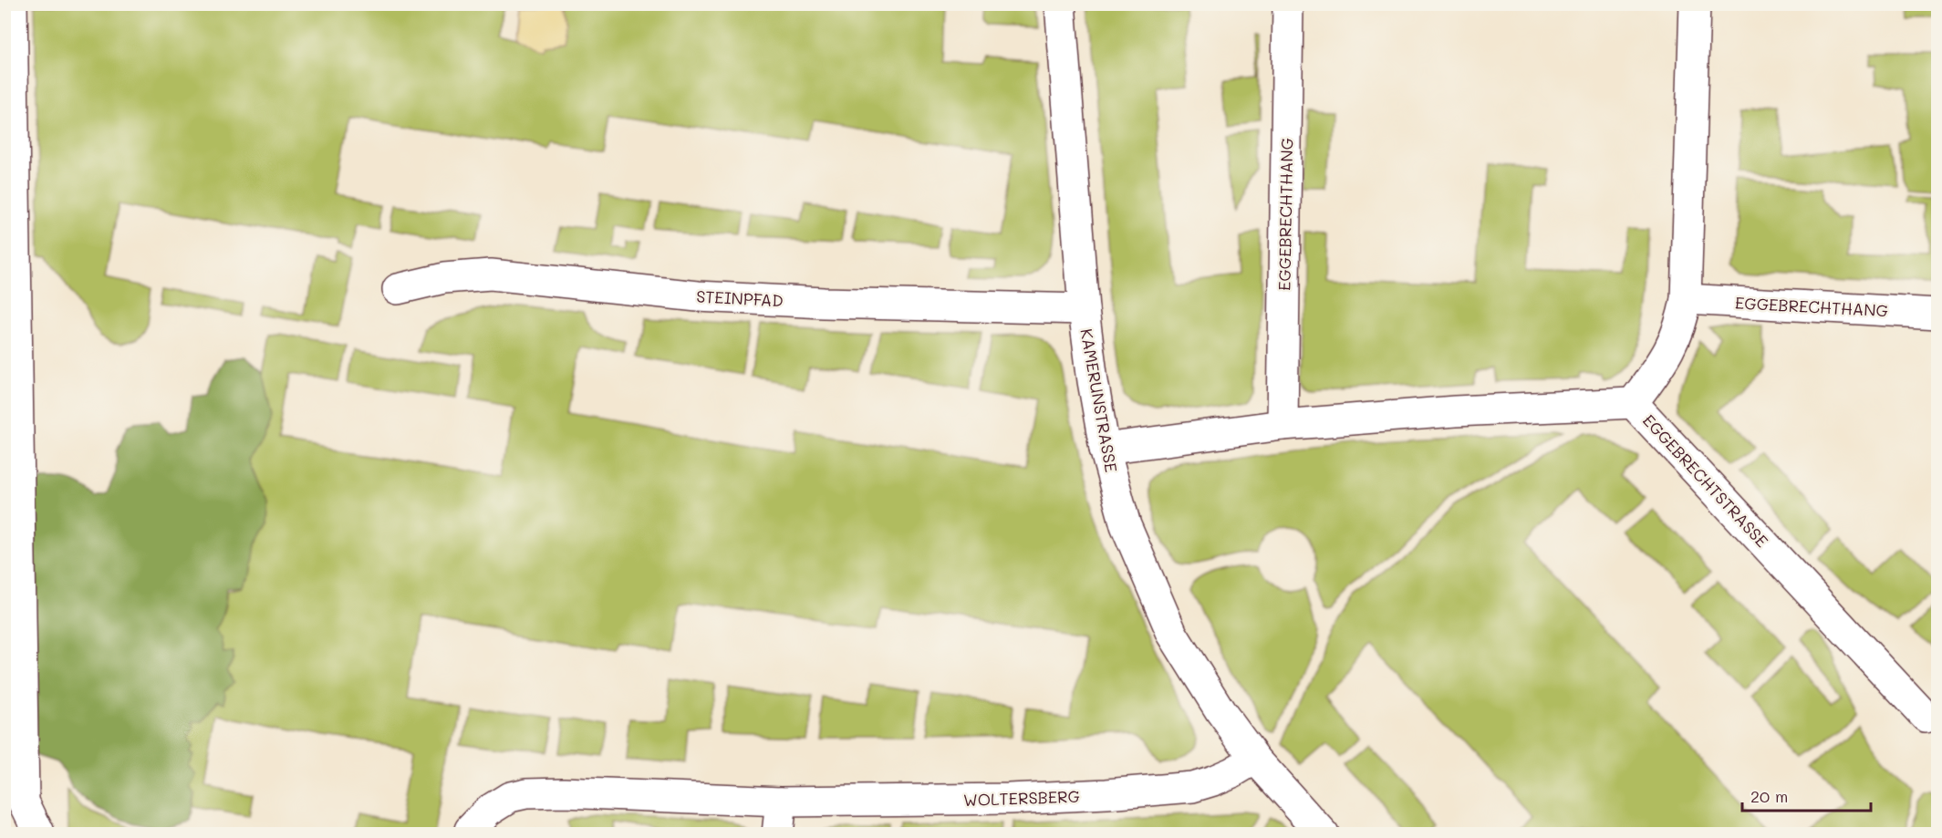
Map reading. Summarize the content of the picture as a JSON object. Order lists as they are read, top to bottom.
{
  "streets": {
    "street": [
      "EGGEBRECHTHANG",
      "STEINPFAD",
      "KAMERUNSTRASSE",
      "EGGEBRECHTSTRASSE",
      "WOLTERSBERG"
    ]
  },
  "crossings": [
    ["EGGEBRECHTHANG", "EGGEBRECHTSTRASSE"],
    ["STEINPFAD", "KAMERUNSTRASSE"],
    ["KAMERUNSTRASSE", "WOLTERSBERG"]
  ],
  "scale_bar": "20 m"
}
